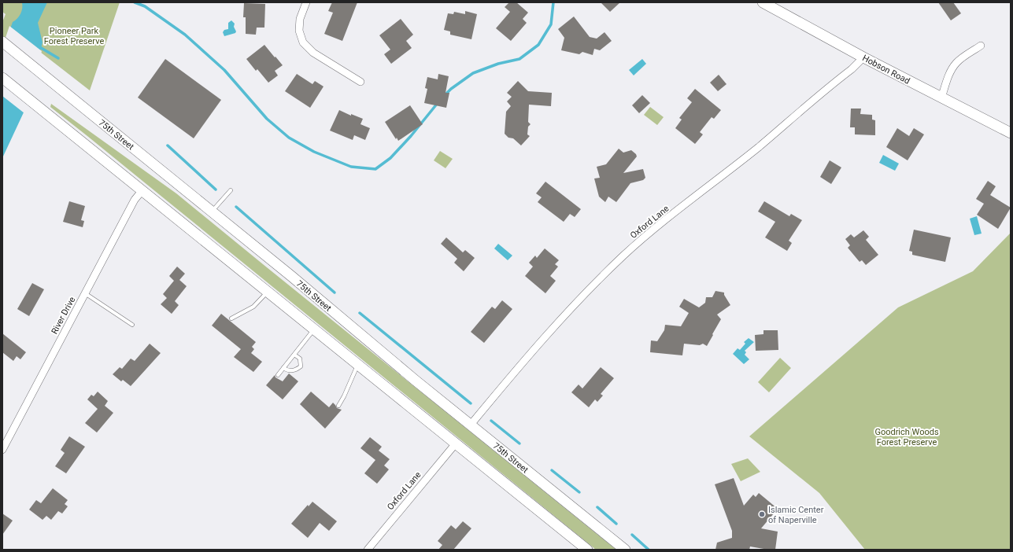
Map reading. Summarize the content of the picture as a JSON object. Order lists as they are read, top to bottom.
{
  "streets": {
    "main road": ["Hobson Road", "75th Street"],
    "street": ["Oxford Lane", "River Drive"]
  },
  "crossings": [
    ["Hobson Road", "Oxford Lane"],
    ["75th Street", "Oxford Lane"]
  ],
  "parks": ["Pioneer Park Forest Preserve", "Goodrich Woods Forest Preserve"],
  "places": ["Islamic Center of Naperville"]
}
